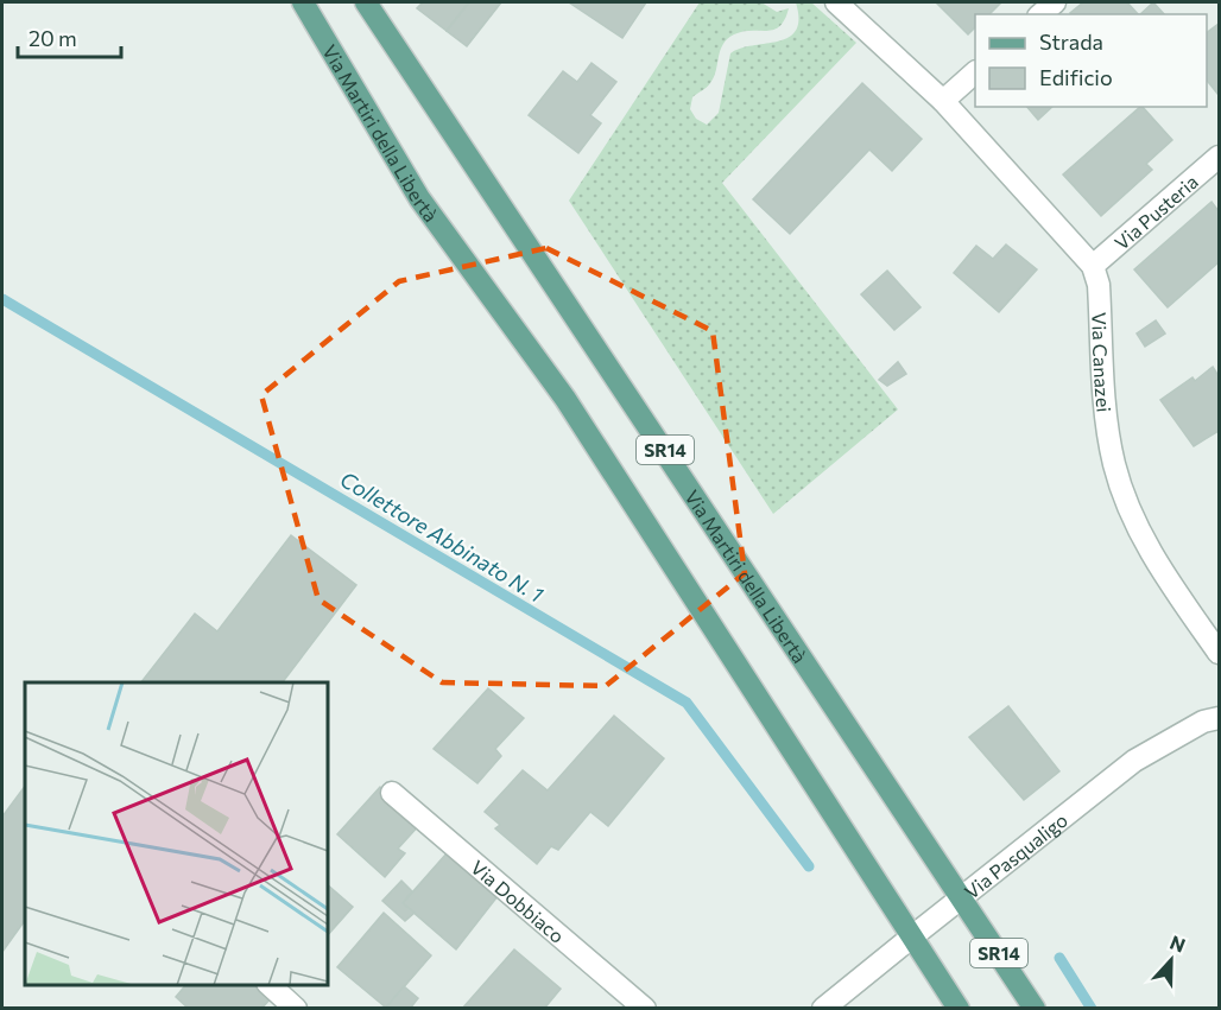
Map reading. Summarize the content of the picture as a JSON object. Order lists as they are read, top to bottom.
{
  "streets": {
    "main road": ["Via Martiri della Libertà", "SR14"],
    "street": [
      "Via Pusteria",
      "Via Canazei",
      "Via Pasqualigo",
      "Via Dobbiaco"
    ]
  },
  "crossings": [
    ["Via Martiri della Libertà", "Via Pasqualigo"],
    ["Via Pusteria", "Via Canazei"]
  ],
  "water": ["Collettore Abbinato N. 1"],
  "legend": ["Strada", "Edificio"],
  "scale_bar": "20 m",
  "north": "top"
}
